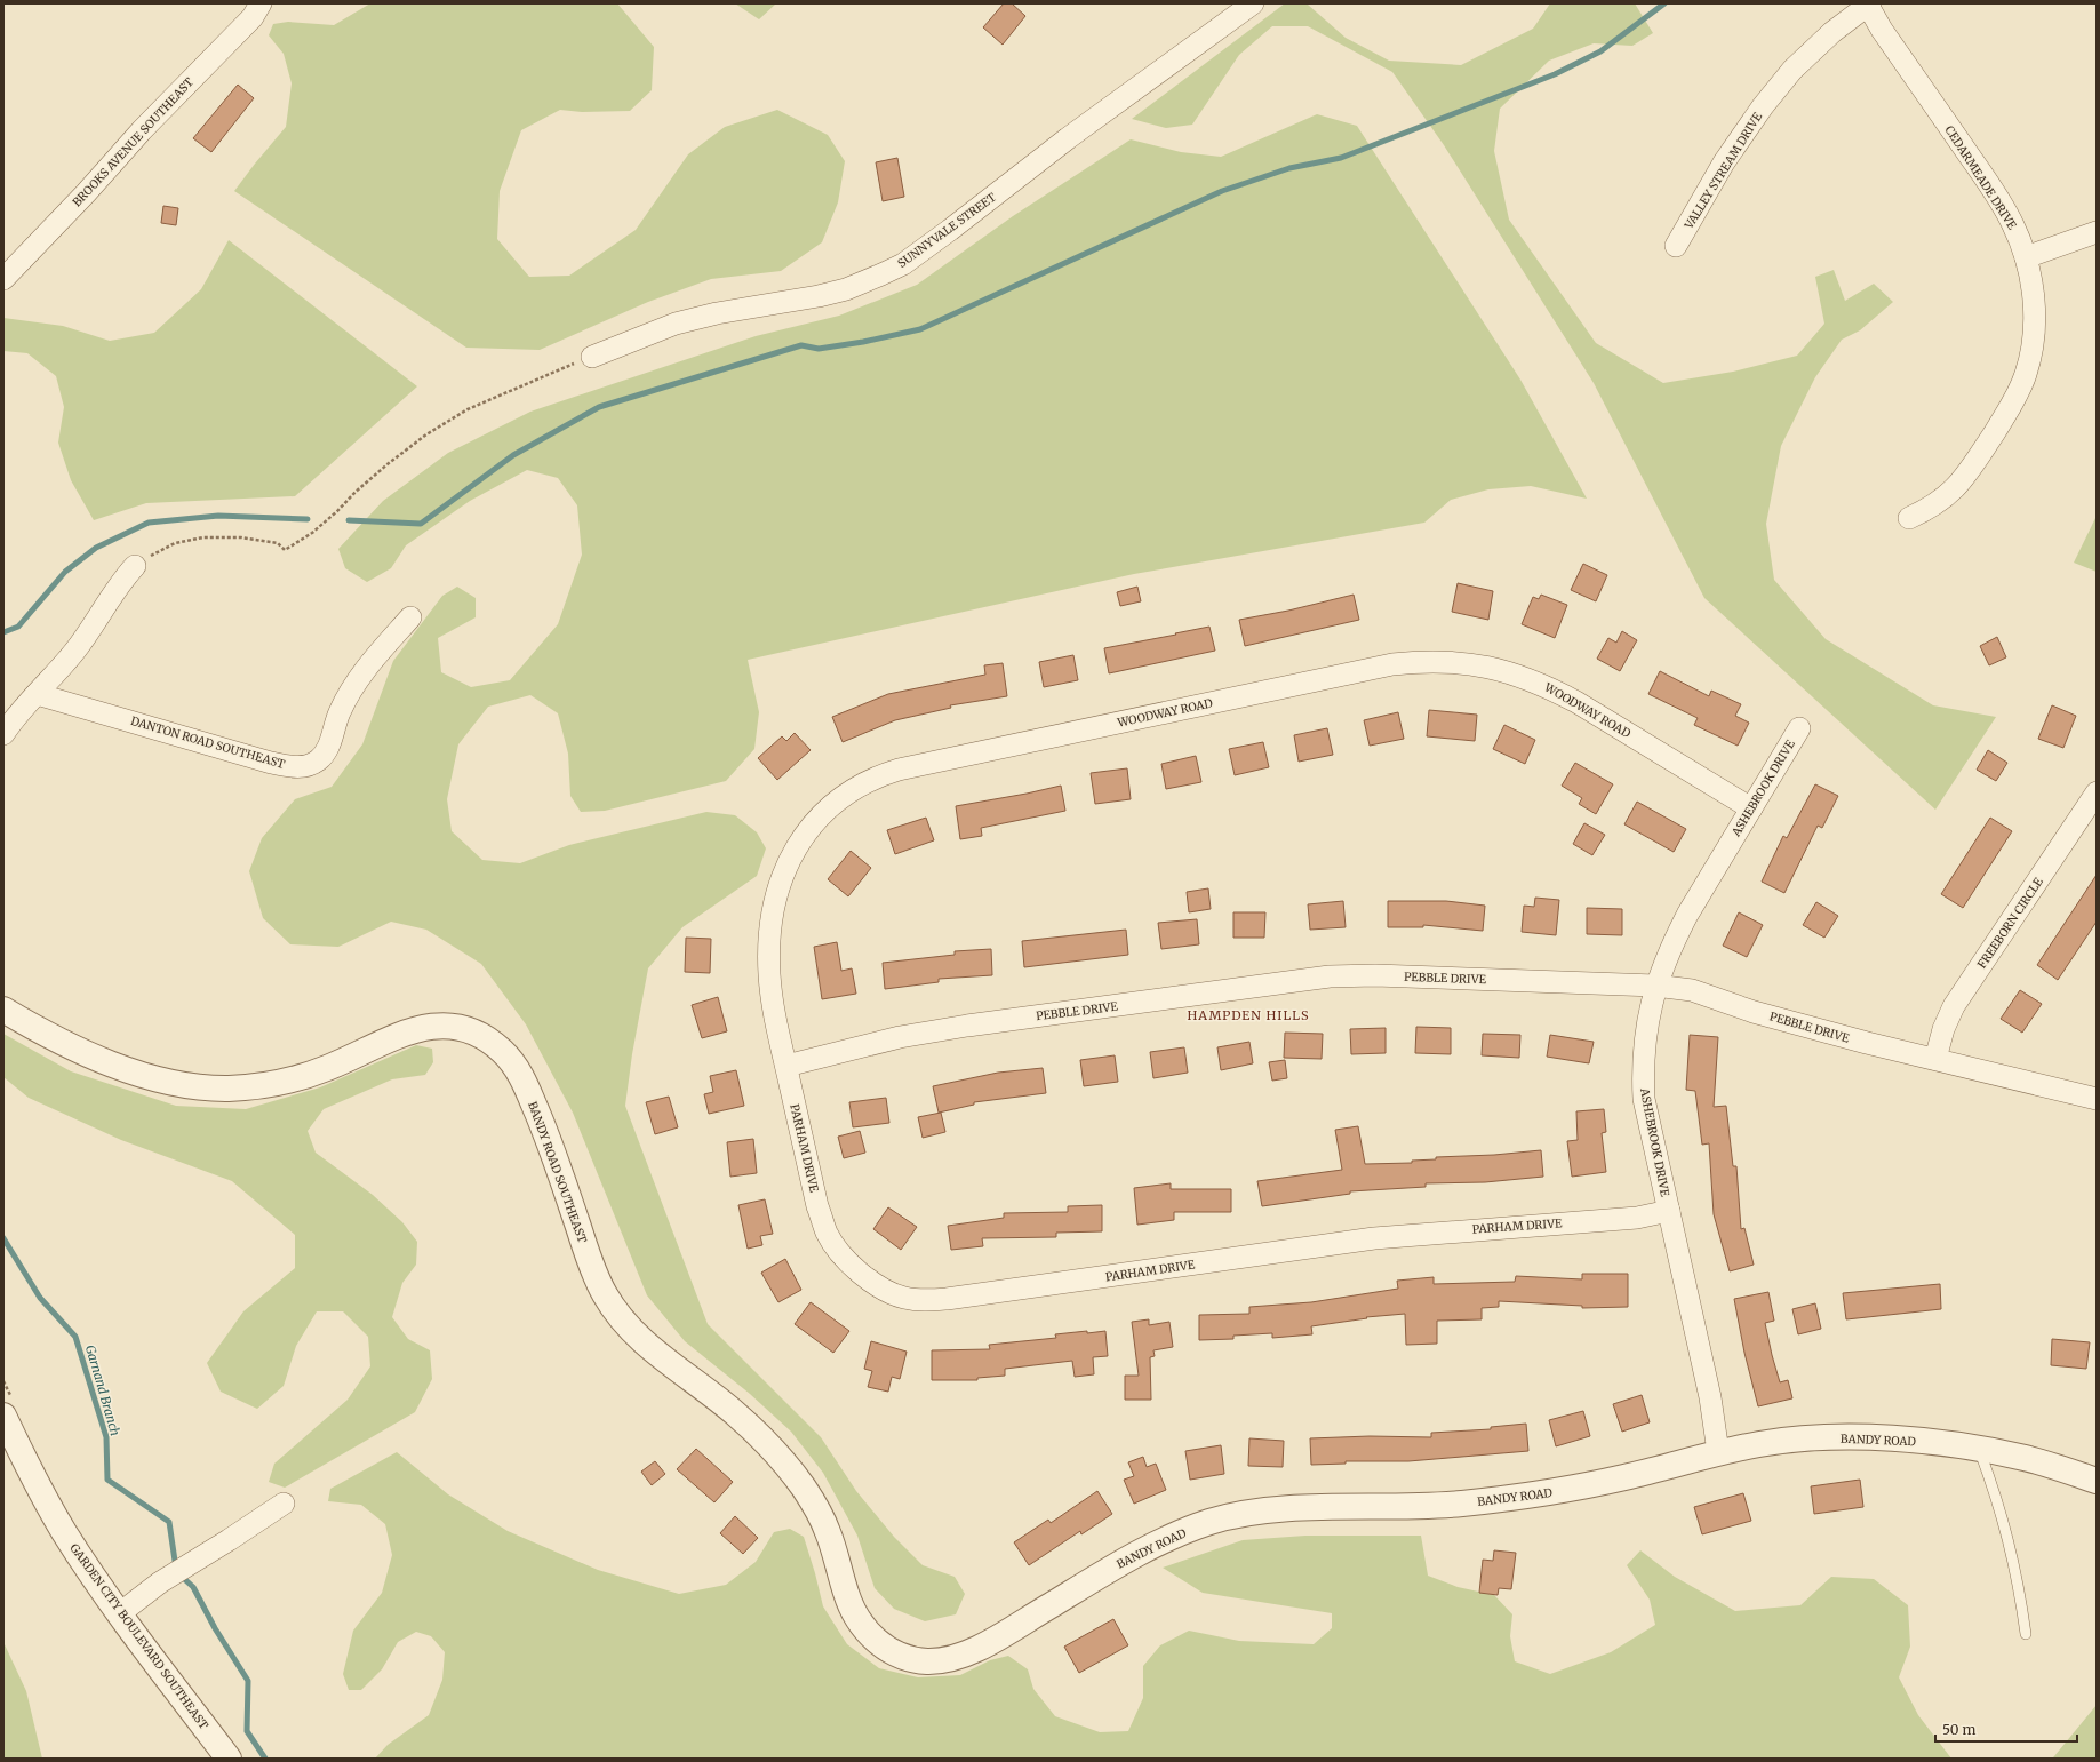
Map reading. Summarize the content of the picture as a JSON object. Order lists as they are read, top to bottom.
{
  "streets": {
    "street": [
      "BROOKS AVENUE SOUTHEAST",
      "VALLEY STREAM DRIVE",
      "CEDARMEADE DRIVE",
      "SUNNYVALE STREET",
      "WOODWAY ROAD",
      "DANTON ROAD SOUTHEAST",
      "ASHEBROOK DRIVE",
      "FREEBORN CIRCLE",
      "PEBBLE DRIVE",
      "PARHAM DRIVE",
      "BANDY ROAD SOUTHEAST",
      "BANDY ROAD",
      "GARDEN CITY BOULEVARD SOUTHEAST"
    ]
  },
  "crossings": [
    ["VALLEY STREAM DRIVE", "CEDARMEADE DRIVE"],
    ["WOODWAY ROAD", "ASHEBROOK DRIVE"],
    ["WOODWAY ROAD", "PEBBLE DRIVE"],
    ["WOODWAY ROAD", "PARHAM DRIVE"],
    ["ASHEBROOK DRIVE", "PEBBLE DRIVE"],
    ["ASHEBROOK DRIVE", "PARHAM DRIVE"],
    ["ASHEBROOK DRIVE", "BANDY ROAD"],
    ["FREEBORN CIRCLE", "PEBBLE DRIVE"],
    ["PEBBLE DRIVE", "PARHAM DRIVE"],
    ["BANDY ROAD SOUTHEAST", "BANDY ROAD"]
  ],
  "districts": ["HAMPDEN HILLS"],
  "water": ["Garnand Branch"],
  "scale_bar": "50 m"
}
